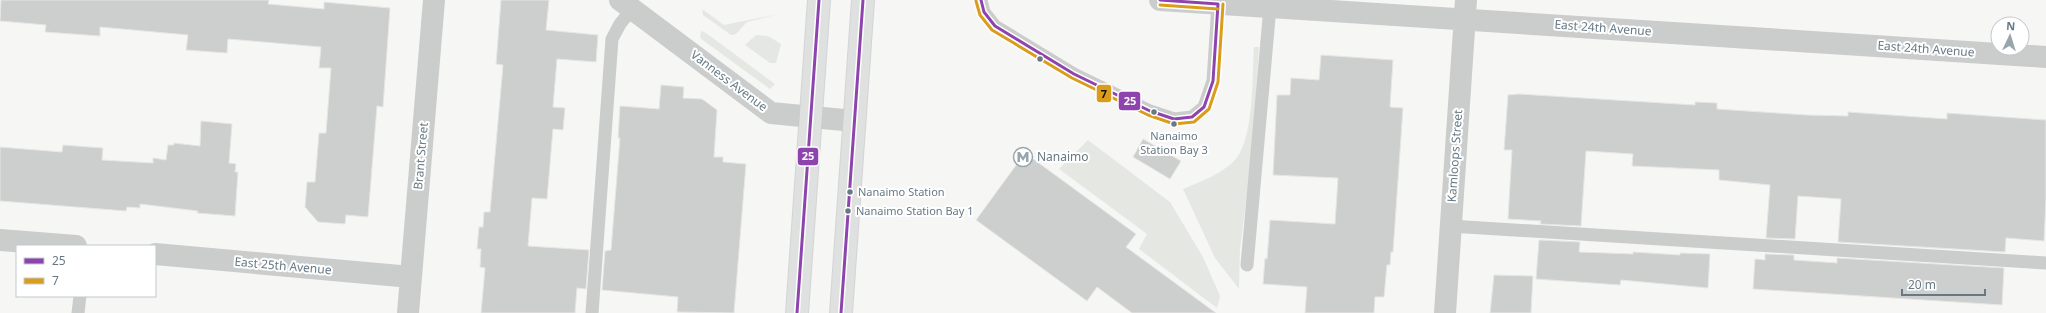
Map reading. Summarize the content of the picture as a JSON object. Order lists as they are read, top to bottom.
{
  "streets": {
    "street": [
      "East 24th Avenue",
      "Vanness Avenue",
      "Brant Street",
      "Kamloops Street",
      "East 25th Avenue"
    ]
  },
  "crossings": [
    ["East 24th Avenue", "Kamloops Street"],
    ["Brant Street", "East 25th Avenue"]
  ],
  "places": {
    "other": ["Nanaimo Station Bay 3", "Nanaimo Station", "Nanaimo Station Bay 1"],
    "metro station": ["Nanaimo"]
  },
  "lines": ["transit line 25", "transit line 7"],
  "legend": ["25", "7"],
  "scale_bar": "20 m",
  "north": "top"
}
